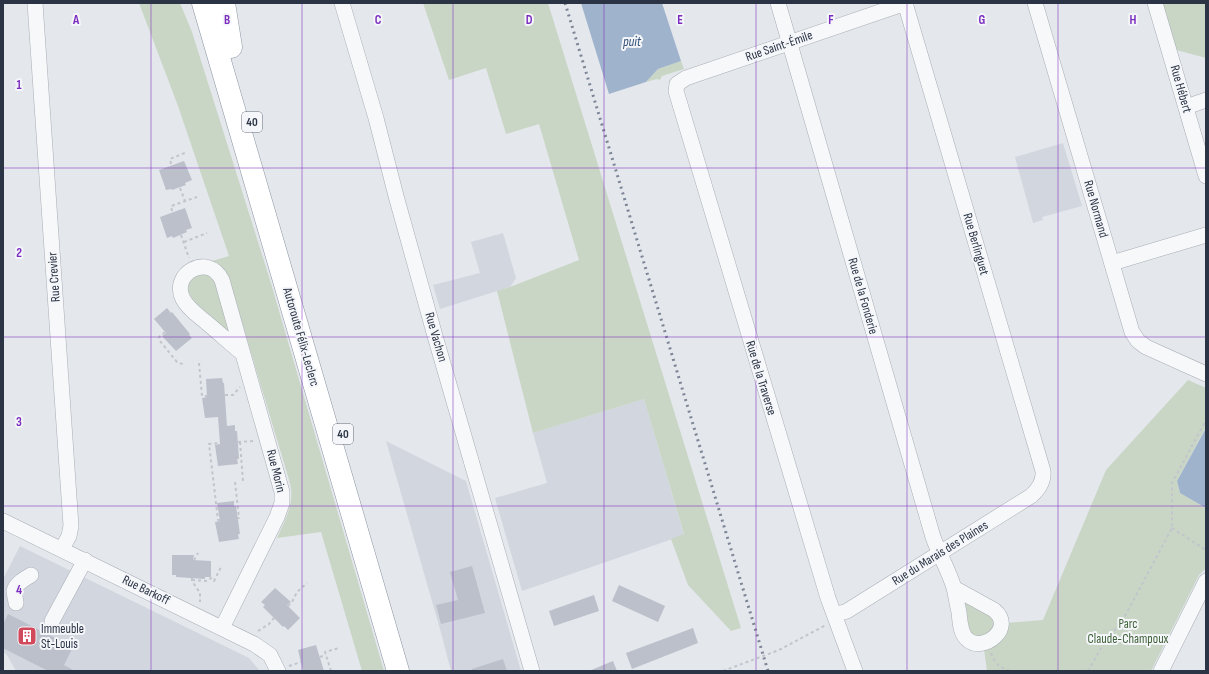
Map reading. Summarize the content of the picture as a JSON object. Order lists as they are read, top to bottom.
{
  "streets": {
    "highway": ["40", "Autoroute Félix-Leclerc"],
    "street": [
      "Rue Saint-Émile",
      "Rue Hébert",
      "Rue Normand",
      "Rue Berlinguet",
      "Rue Crevier",
      "Rue de la Fonderie",
      "Rue Vachon",
      "Rue de la Traverse",
      "Rue Morin",
      "Rue du Marais des Plaines",
      "Rue Barkoff"
    ]
  },
  "crossings": [
    ["Rue Saint-Émile", "Rue Berlinguet"],
    ["Rue Saint-Émile", "Rue de la Fonderie"],
    ["Rue Saint-Émile", "Rue de la Traverse"],
    ["Rue Berlinguet", "Rue du Marais des Plaines"],
    ["Rue Crevier", "Rue Barkoff"],
    ["Rue de la Fonderie", "Rue du Marais des Plaines"],
    ["Rue de la Traverse", "Rue du Marais des Plaines"],
    ["Rue Morin", "Rue Barkoff"]
  ],
  "water": ["puit"],
  "parks": ["Parc Claude-Champoux"],
  "places": {
    "building": ["Immeuble St-Louis"]
  },
  "grid": {
    "columns": [
      "A",
      "B",
      "C",
      "D",
      "E",
      "F",
      "G",
      "H"
    ],
    "rows": [
      "1",
      "2",
      "3",
      "4"
    ]
  }
}
